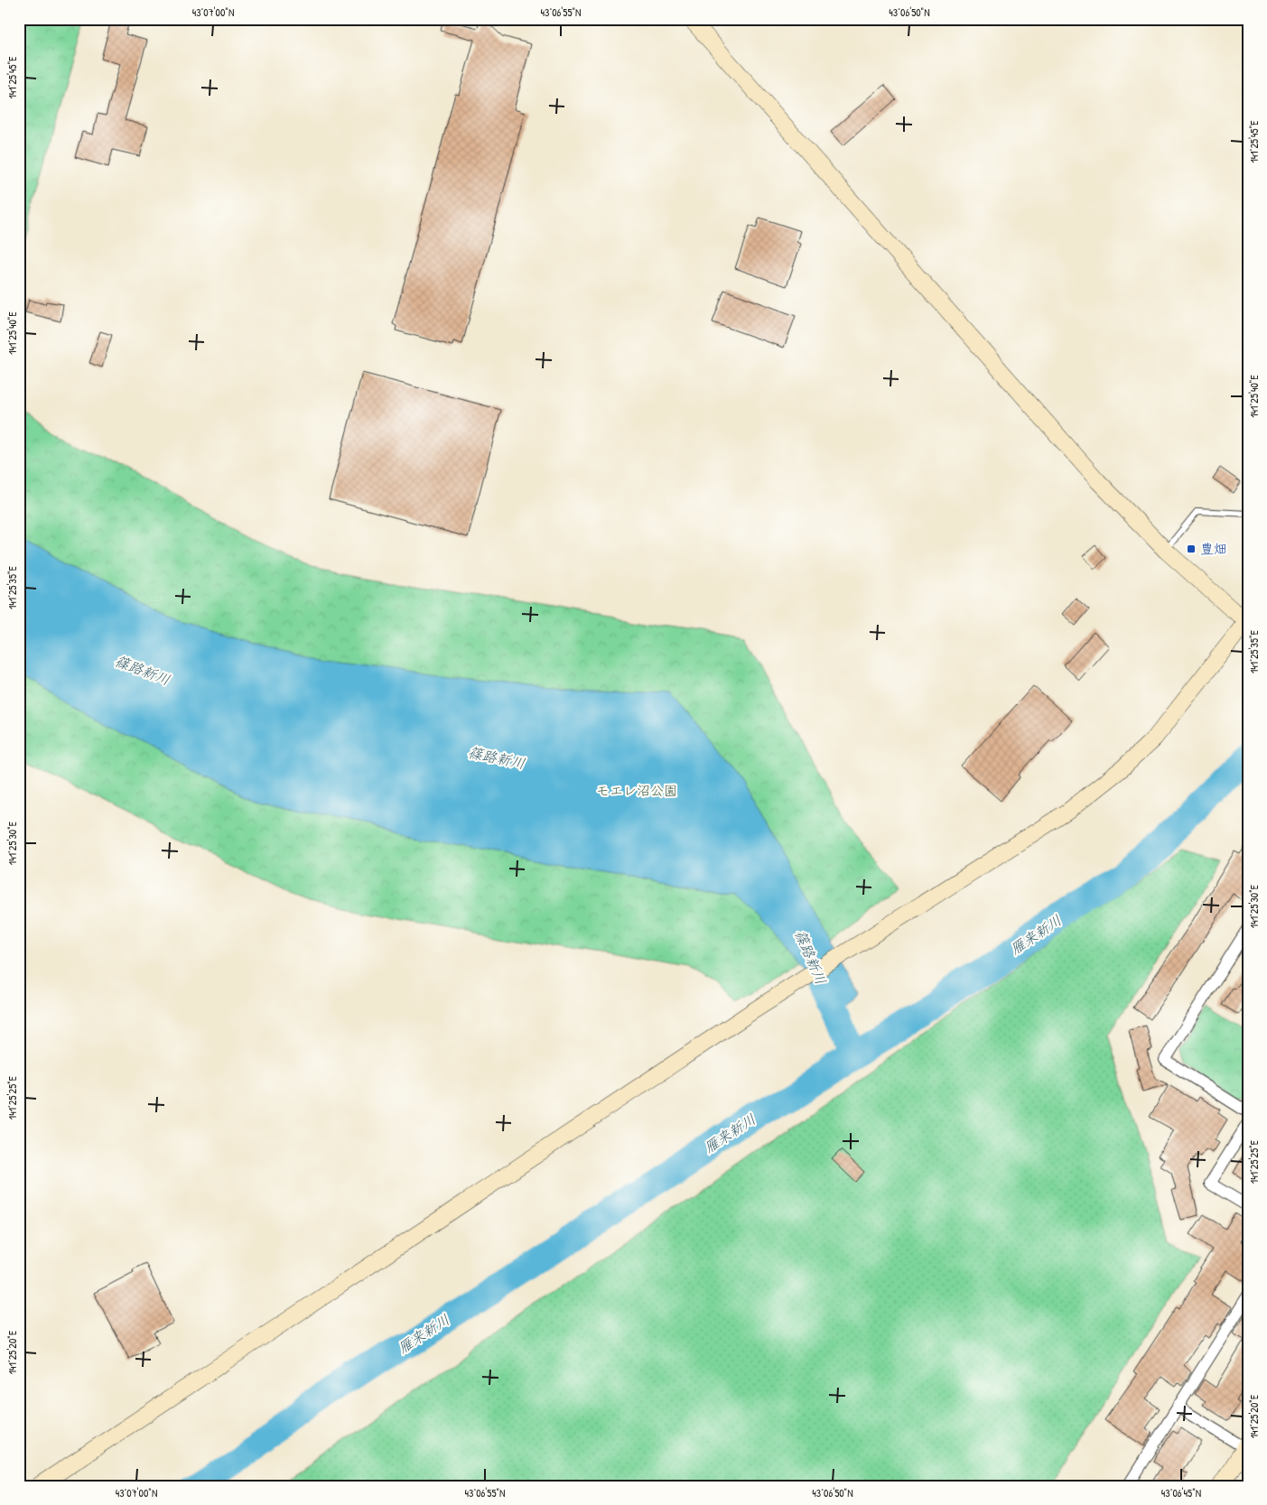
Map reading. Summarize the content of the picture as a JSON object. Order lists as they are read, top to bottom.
{
  "water": ["篠路新川", "雁来新川"],
  "parks": ["モエレ沼公園"],
  "places": {
    "transit": ["豊畑"]
  },
  "coordinates": [
    "43°07'00\"N",
    "43°06'55\"N",
    "43°06'50\"N",
    "141°25'45\"E",
    "141°25'40\"E",
    "141°25'35\"E",
    "141°25'30\"E",
    "141°25'25\"E",
    "141°25'20\"E",
    "43°06'45\"N"
  ]
}
